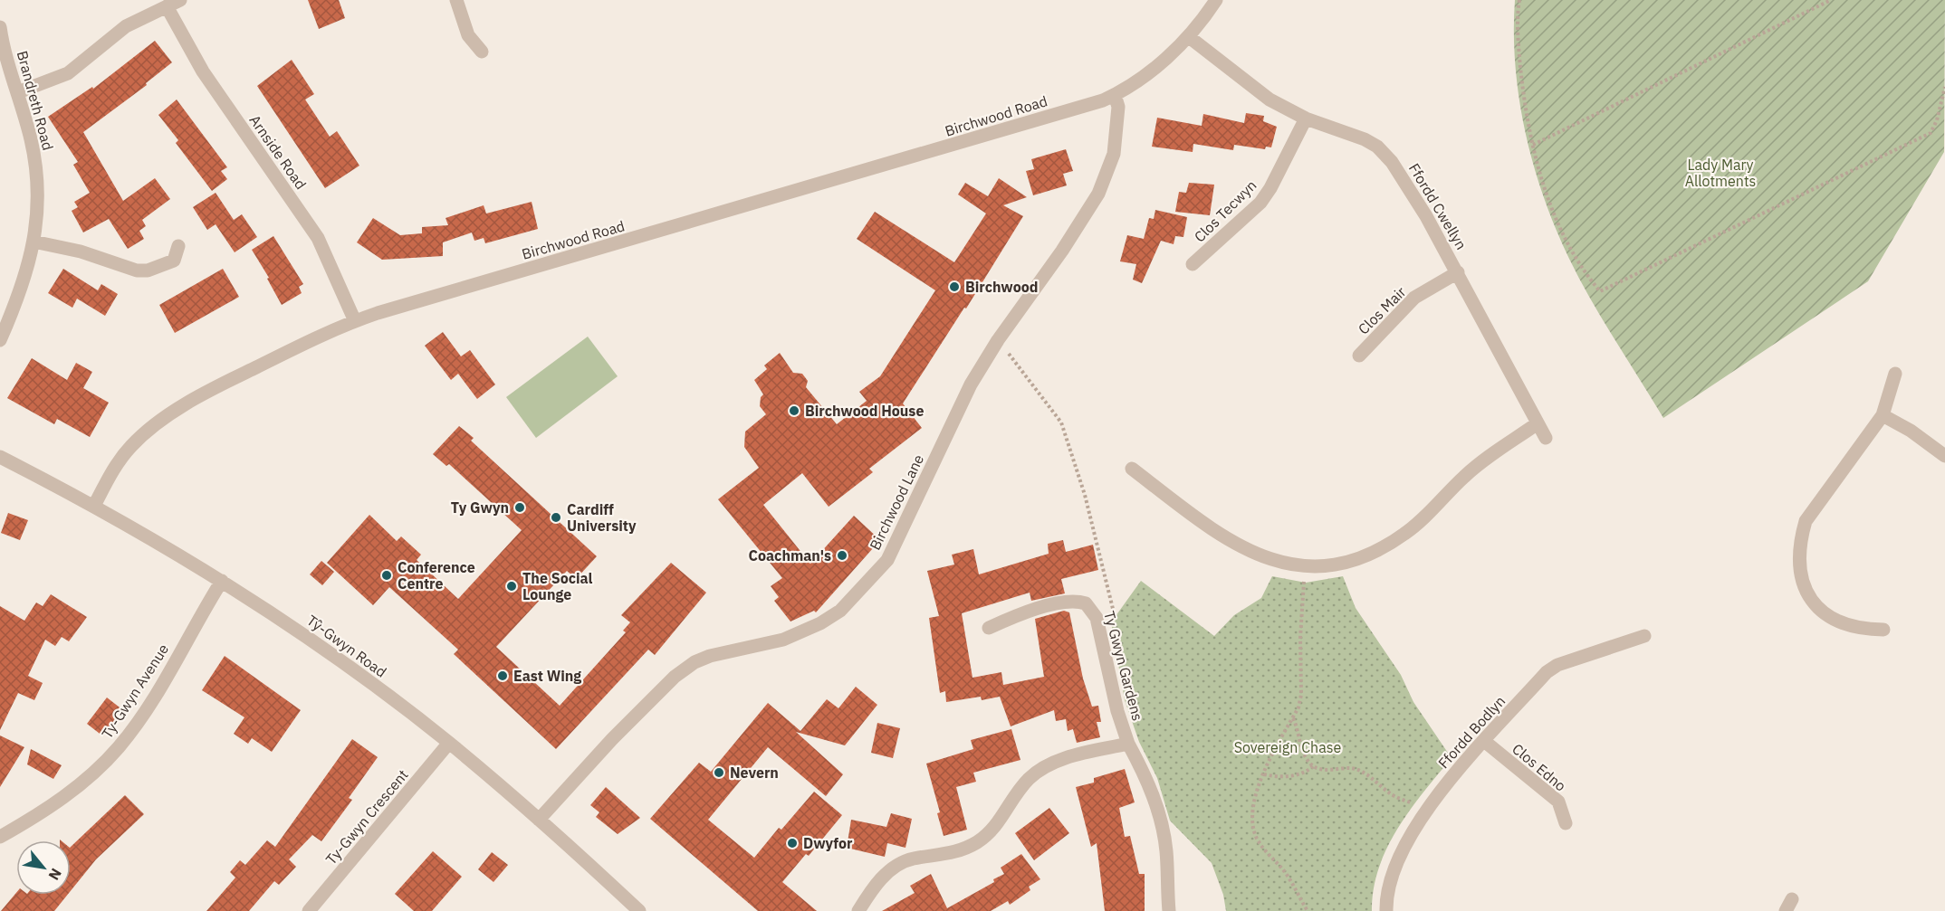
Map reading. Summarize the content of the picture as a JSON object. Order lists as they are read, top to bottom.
{
  "streets": {
    "street": [
      "Brandreth Road",
      "Birchwood Road",
      "Arnside Road",
      "Ffordd Cwellyn",
      "Clos Tecwyn",
      "Clos Mair",
      "Birchwood Lane",
      "Tŷ-Gwyn Road",
      "Ty Gwyn Gardens",
      "Ty-Gwyn Avenue",
      "Ffordd Bodlyn",
      "Clos Edno",
      "Ty-Gwyn Crescent"
    ]
  },
  "crossings": [
    ["Birchwood Road", "Arnside Road"],
    ["Birchwood Road", "Birchwood Lane"],
    ["Birchwood Road", "Tŷ-Gwyn Road"],
    ["Ffordd Cwellyn", "Clos Tecwyn"],
    ["Ffordd Cwellyn", "Clos Mair"],
    ["Birchwood Lane", "Tŷ-Gwyn Road"],
    ["Tŷ-Gwyn Road", "Ty-Gwyn Avenue"],
    ["Tŷ-Gwyn Road", "Ty-Gwyn Crescent"],
    ["Ffordd Bodlyn", "Clos Edno"]
  ],
  "parks": ["Lady Mary Allotments", "Sovereign Chase"],
  "places": [
    "Birchwood",
    "Birchwood House",
    "Ty Gwyn",
    "Cardiff University",
    "Coachman's",
    "Conference Centre",
    "The Social Lounge",
    "East Wing",
    "Nevern",
    "Dwyfor"
  ],
  "north": "bottom right"
}
